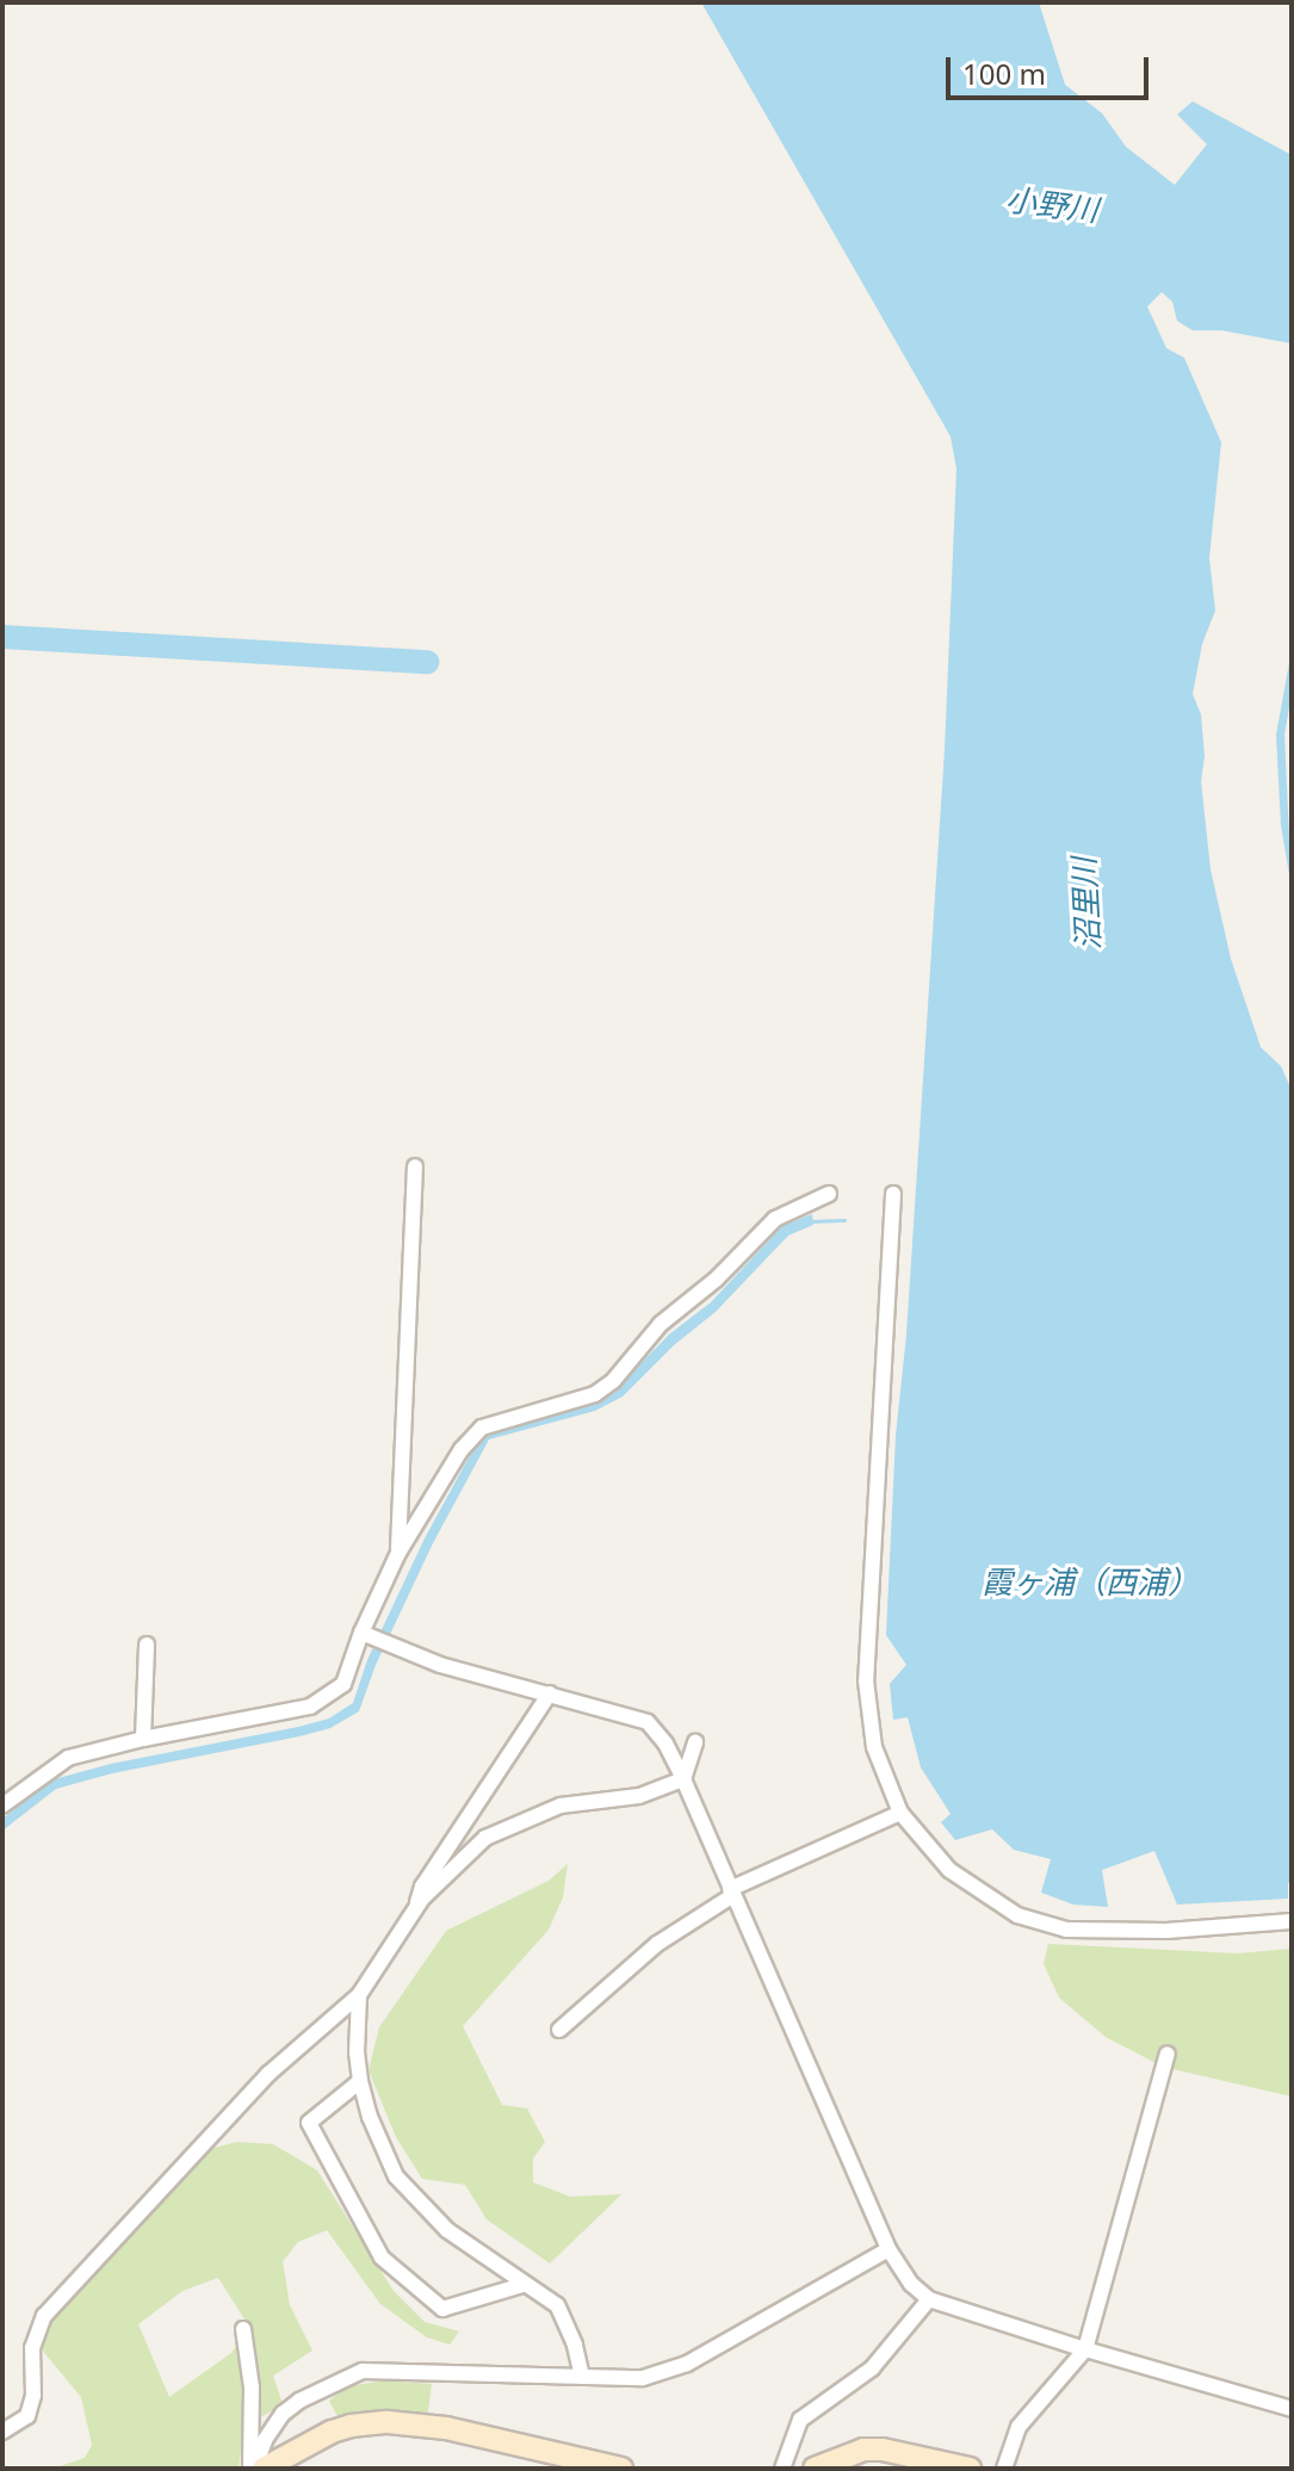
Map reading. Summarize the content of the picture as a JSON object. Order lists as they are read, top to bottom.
{
  "water": ["小野川", "沼里川", "霞ヶ浦（西浦）"],
  "scale_bar": "100 m"
}
